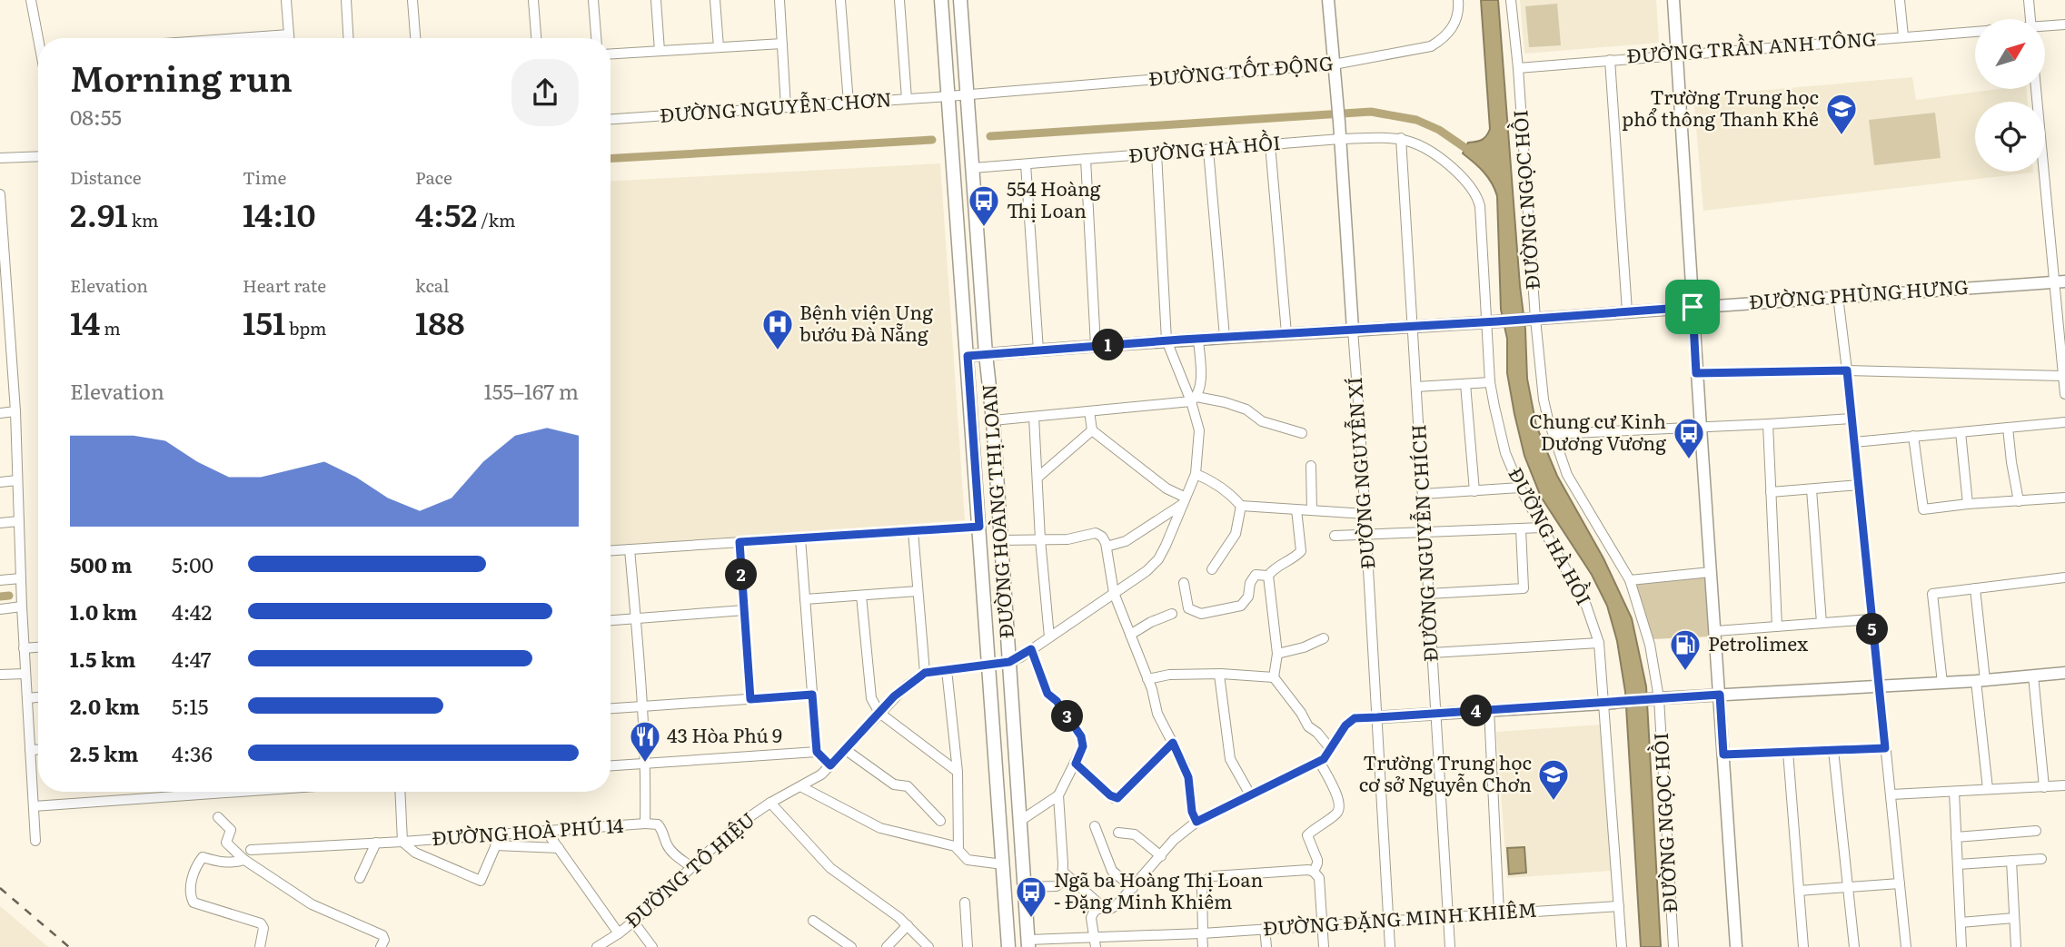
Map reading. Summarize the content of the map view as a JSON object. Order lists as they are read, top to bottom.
{
  "streets": {
    "main road": ["ĐƯỜNG HOÀNG THỊ LOAN"],
    "street": [
      "ĐƯỜNG TRẦN ANH TÔNG",
      "ĐƯỜNG TỐT ĐỘNG",
      "ĐƯỜNG NGUYỄN CHƠN",
      "ĐƯỜNG HÀ HỒI",
      "ĐƯỜNG NGỌC HỒI",
      "ĐƯỜNG PHÙNG HƯNG",
      "ĐƯỜNG NGUYỄN XÍ",
      "ĐƯỜNG NGUYỄN CHÍCH",
      "ĐƯỜNG HOÀ PHÚ 14",
      "ĐƯỜNG TÔ HIỆU",
      "ĐƯỜNG ĐẶNG MINH KHIÊM"
    ]
  },
  "crossings": [
    ["ĐƯỜNG TRẦN ANH TÔNG", "ĐƯỜNG NGỌC HỒI"],
    ["ĐƯỜNG TỐT ĐỘNG", "ĐƯỜNG NGUYỄN CHƠN"],
    ["ĐƯỜNG TỐT ĐỘNG", "ĐƯỜNG NGUYỄN XÍ"],
    ["ĐƯỜNG TỐT ĐỘNG", "ĐƯỜNG HOÀNG THỊ LOAN"],
    ["ĐƯỜNG NGUYỄN CHƠN", "ĐƯỜNG HOÀNG THỊ LOAN"],
    ["ĐƯỜNG HÀ HỒI", "ĐƯỜNG PHÙNG HƯNG"],
    ["ĐƯỜNG HÀ HỒI", "ĐƯỜNG NGUYỄN XÍ"],
    ["ĐƯỜNG HÀ HỒI", "ĐƯỜNG HOÀNG THỊ LOAN"],
    ["ĐƯỜNG HÀ HỒI", "ĐƯỜNG NGUYỄN CHÍCH"],
    ["ĐƯỜNG HÀ HỒI", "ĐƯỜNG ĐẶNG MINH KHIÊM"],
    ["ĐƯỜNG NGỌC HỒI", "ĐƯỜNG PHÙNG HƯNG"],
    ["ĐƯỜNG PHÙNG HƯNG", "ĐƯỜNG NGUYỄN XÍ"],
    ["ĐƯỜNG PHÙNG HƯNG", "ĐƯỜNG HOÀNG THỊ LOAN"],
    ["ĐƯỜNG PHÙNG HƯNG", "ĐƯỜNG NGUYỄN CHÍCH"],
    ["ĐƯỜNG NGUYỄN XÍ", "ĐƯỜNG ĐẶNG MINH KHIÊM"],
    ["ĐƯỜNG HOÀNG THỊ LOAN", "ĐƯỜNG ĐẶNG MINH KHIÊM"],
    ["ĐƯỜNG NGUYỄN CHÍCH", "ĐƯỜNG ĐẶNG MINH KHIÊM"]
  ],
  "places": {
    "school or university": ["Trường Trung học phổ thông Thanh Khê", "Trường Trung học cơ sở Nguyễn Chơn"],
    "bus stop": ["554 Hoàng Thị Loan", "Chung cư Kinh Dương Vương", "Ngã ba Hoàng Thị Loan - Đặng Minh Khiêm"],
    "hospital": ["Bệnh viện Ung bướu Đà Nẵng"],
    "fuel station": ["Petrolimex"],
    "restaurant": ["43 Hòa Phú 9"]
  },
  "north": "top right",
  "page": {
    "heading": ["Morning run", "08:55"],
    "stats": [
      ["Distance", "2.91 km"],
      ["Time", "14:10"],
      ["Pace", "4:52 /km"],
      ["Elevation", "14 m"],
      ["Heart rate", "151 bpm"],
      ["kcal", "188"]
    ],
    "pins": [
      "1",
      "2",
      "5",
      "4",
      "3"
    ],
    "chart": ["Elevation", "155–167 m"],
    "list": [
      {
        "name": "500 m",
        "note": "5:00"
      },
      {
        "name": "1.0 km",
        "note": "4:42"
      },
      {
        "name": "1.5 km",
        "note": "4:47"
      },
      {
        "name": "2.0 km",
        "note": "5:15"
      },
      {
        "name": "2.5 km",
        "note": "4:36"
      }
    ]
  }
}
